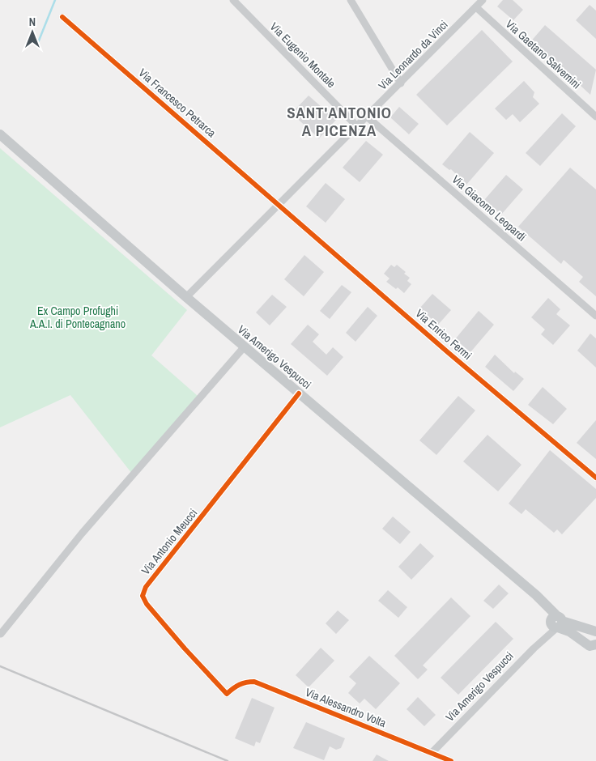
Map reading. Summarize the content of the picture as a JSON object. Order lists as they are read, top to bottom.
{
  "streets": {
    "main road": ["Via Amerigo Vespucci"],
    "street": [
      "Via Gaetano Salvemini",
      "Via Eugenio Montale",
      "Via Leonardo da Vinci",
      "Via Francesco Petrarca",
      "Via Giacomo Leopardi",
      "Via Enrico Fermi",
      "Via Antonio Meucci",
      "Via Alessandro Volta"
    ]
  },
  "crossings": [
    ["Via Gaetano Salvemini", "Via Leonardo da Vinci"],
    ["Via Eugenio Montale", "Via Leonardo da Vinci"],
    ["Via Leonardo da Vinci", "Via Francesco Petrarca"],
    ["Via Leonardo da Vinci", "Via Giacomo Leopardi"],
    ["Via Leonardo da Vinci", "Via Enrico Fermi"],
    ["Via Leonardo da Vinci", "Via Amerigo Vespucci"],
    ["Via Francesco Petrarca", "Via Enrico Fermi"],
    ["Via Amerigo Vespucci", "Via Antonio Meucci"],
    ["Via Amerigo Vespucci", "Via Alessandro Volta"],
    ["Via Antonio Meucci", "Via Alessandro Volta"]
  ],
  "districts": ["SANT'ANTONIO A PICENZA"],
  "parks": ["Ex Campo Profughi A.A.I. di Pontecagnano"],
  "north": "top"
}
